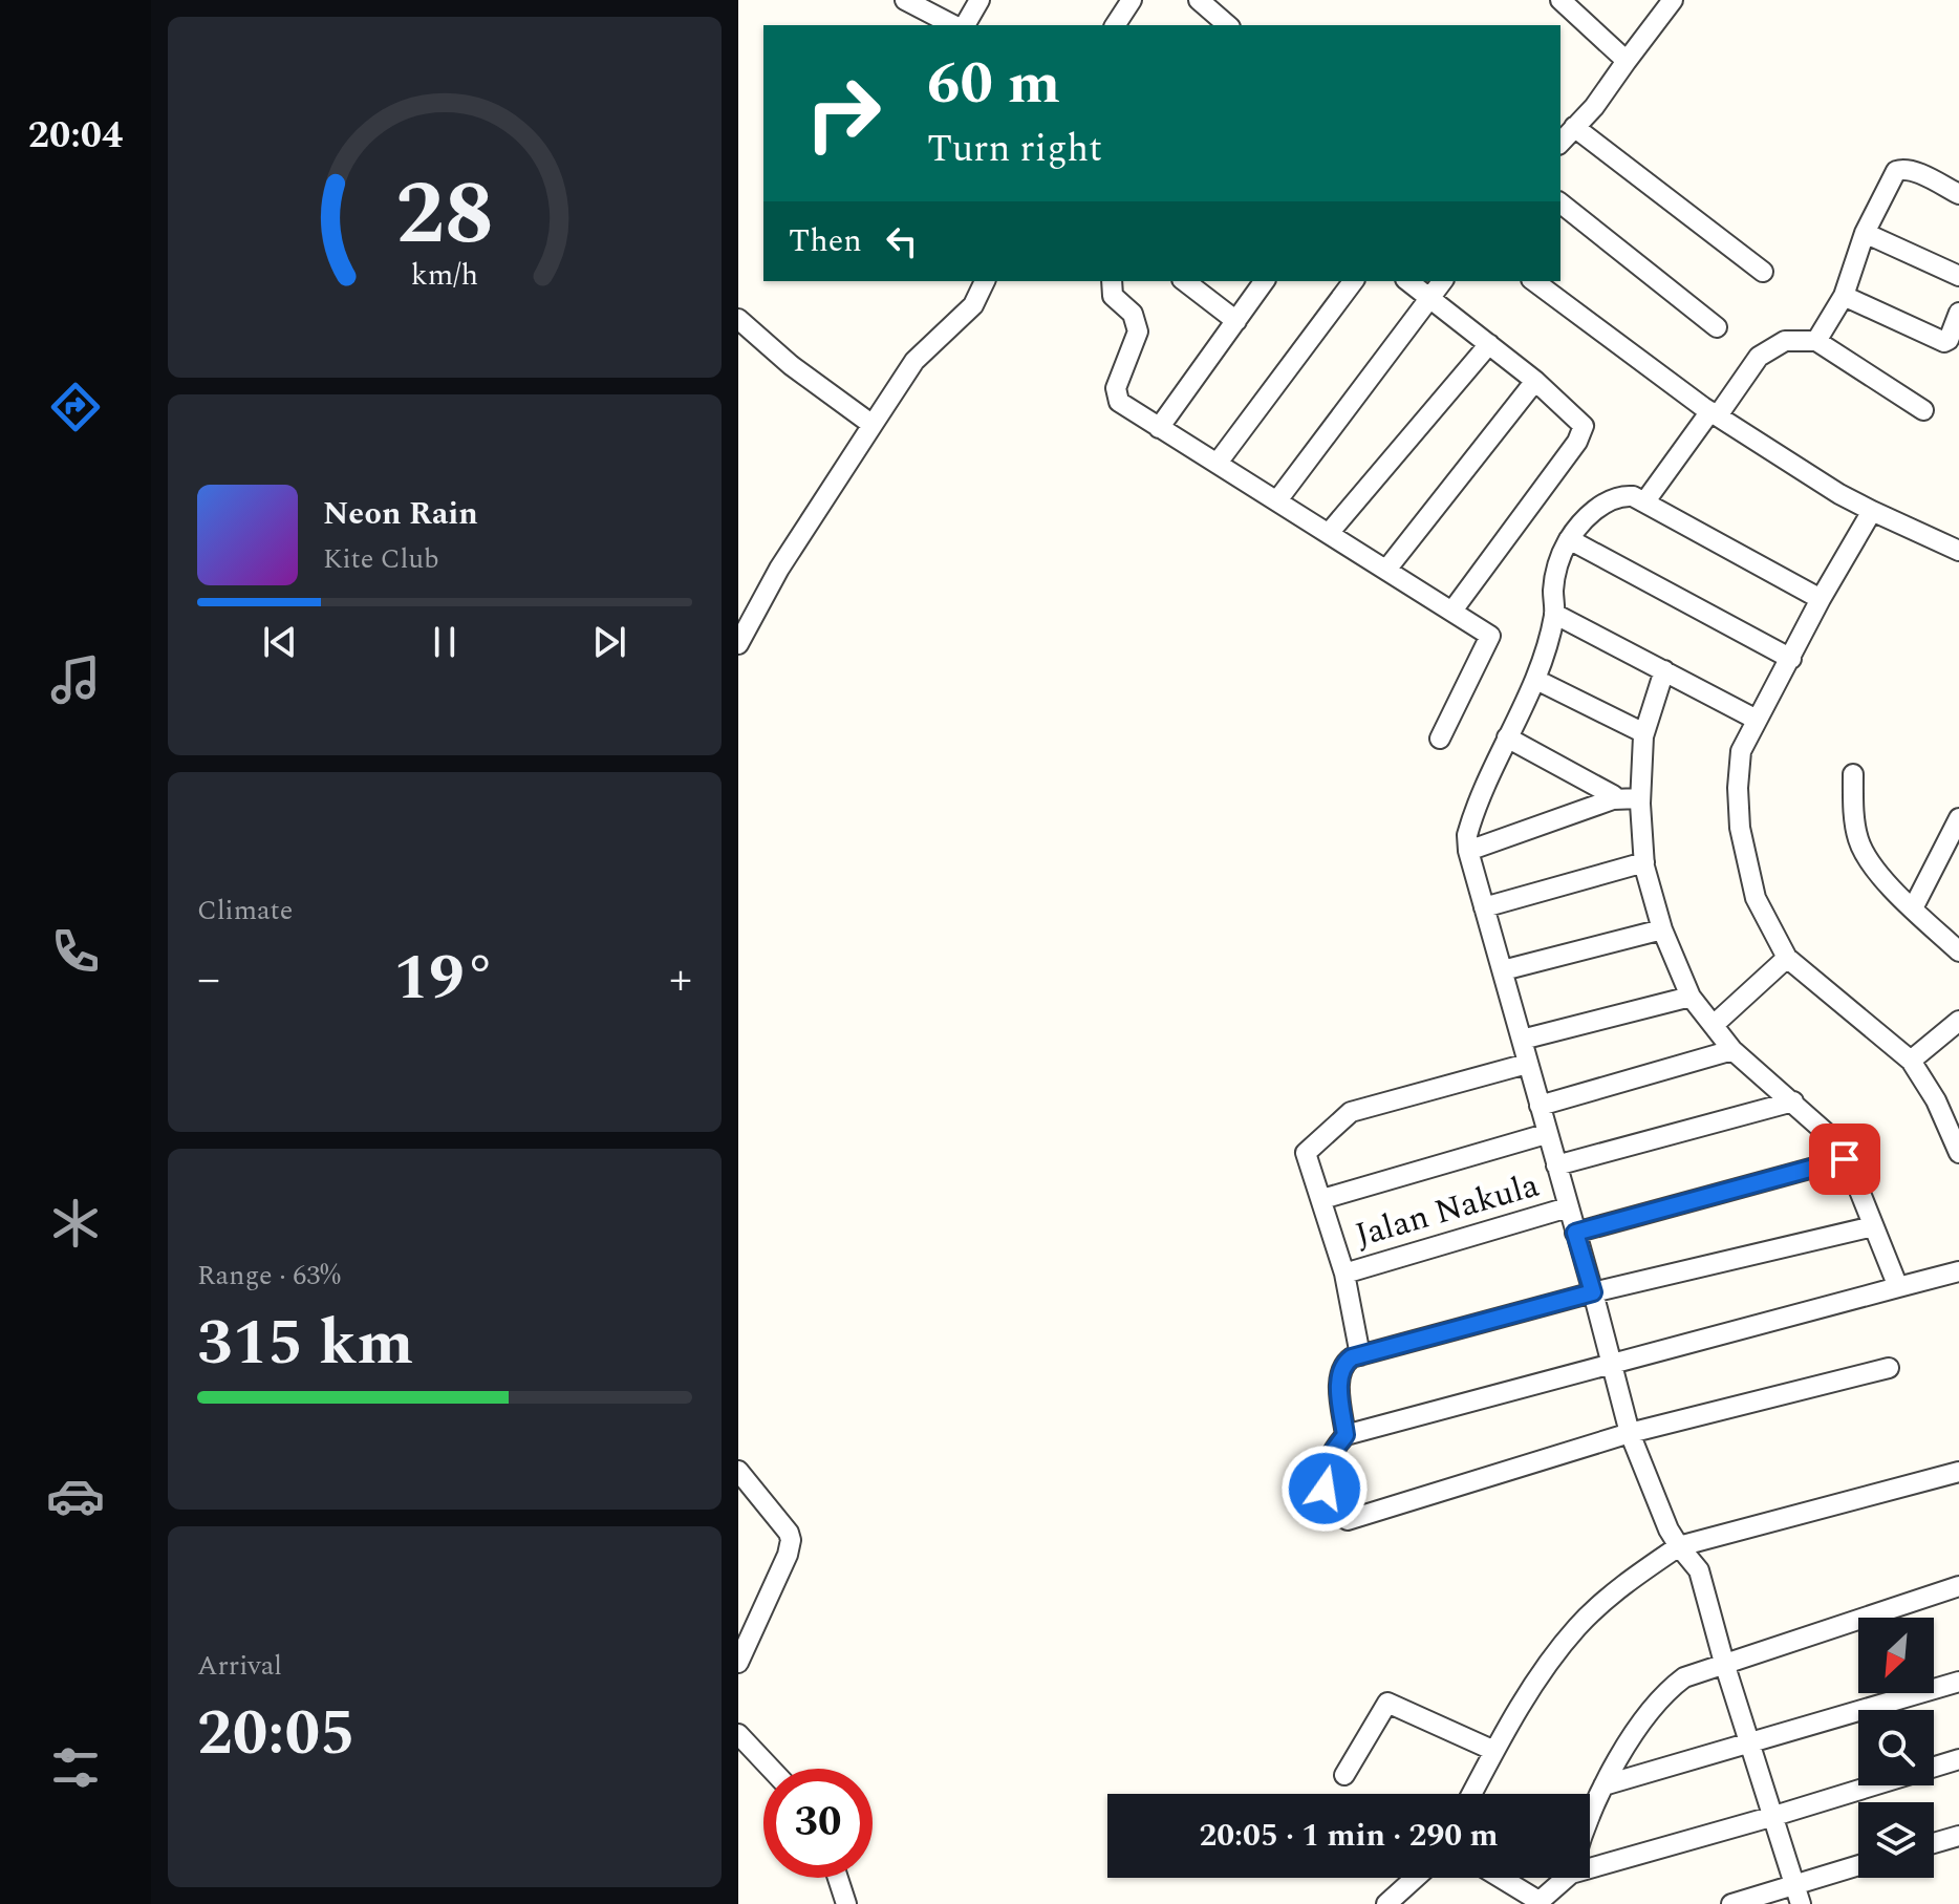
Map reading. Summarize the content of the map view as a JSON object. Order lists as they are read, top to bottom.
{
  "streets": {
    "street": ["Jalan Nakula"]
  },
  "north": "bottom left",
  "page": {
    "tabs": "20:04",
    "turn": ["60 m", "Turn right"],
    "then": "Then",
    "song": ["Neon Rain", "Kite Club"],
    "tile": [
      "Climate",
      ["Range · 63%", "315 km"],
      ["Arrival", "20:05"]
    ],
    "heat": ["−", "19°", "+"],
    "limit": "30",
    "trip": "20:05 · 1 min · 290 m",
    "gauge": ["28", "km/h"]
  }
}
